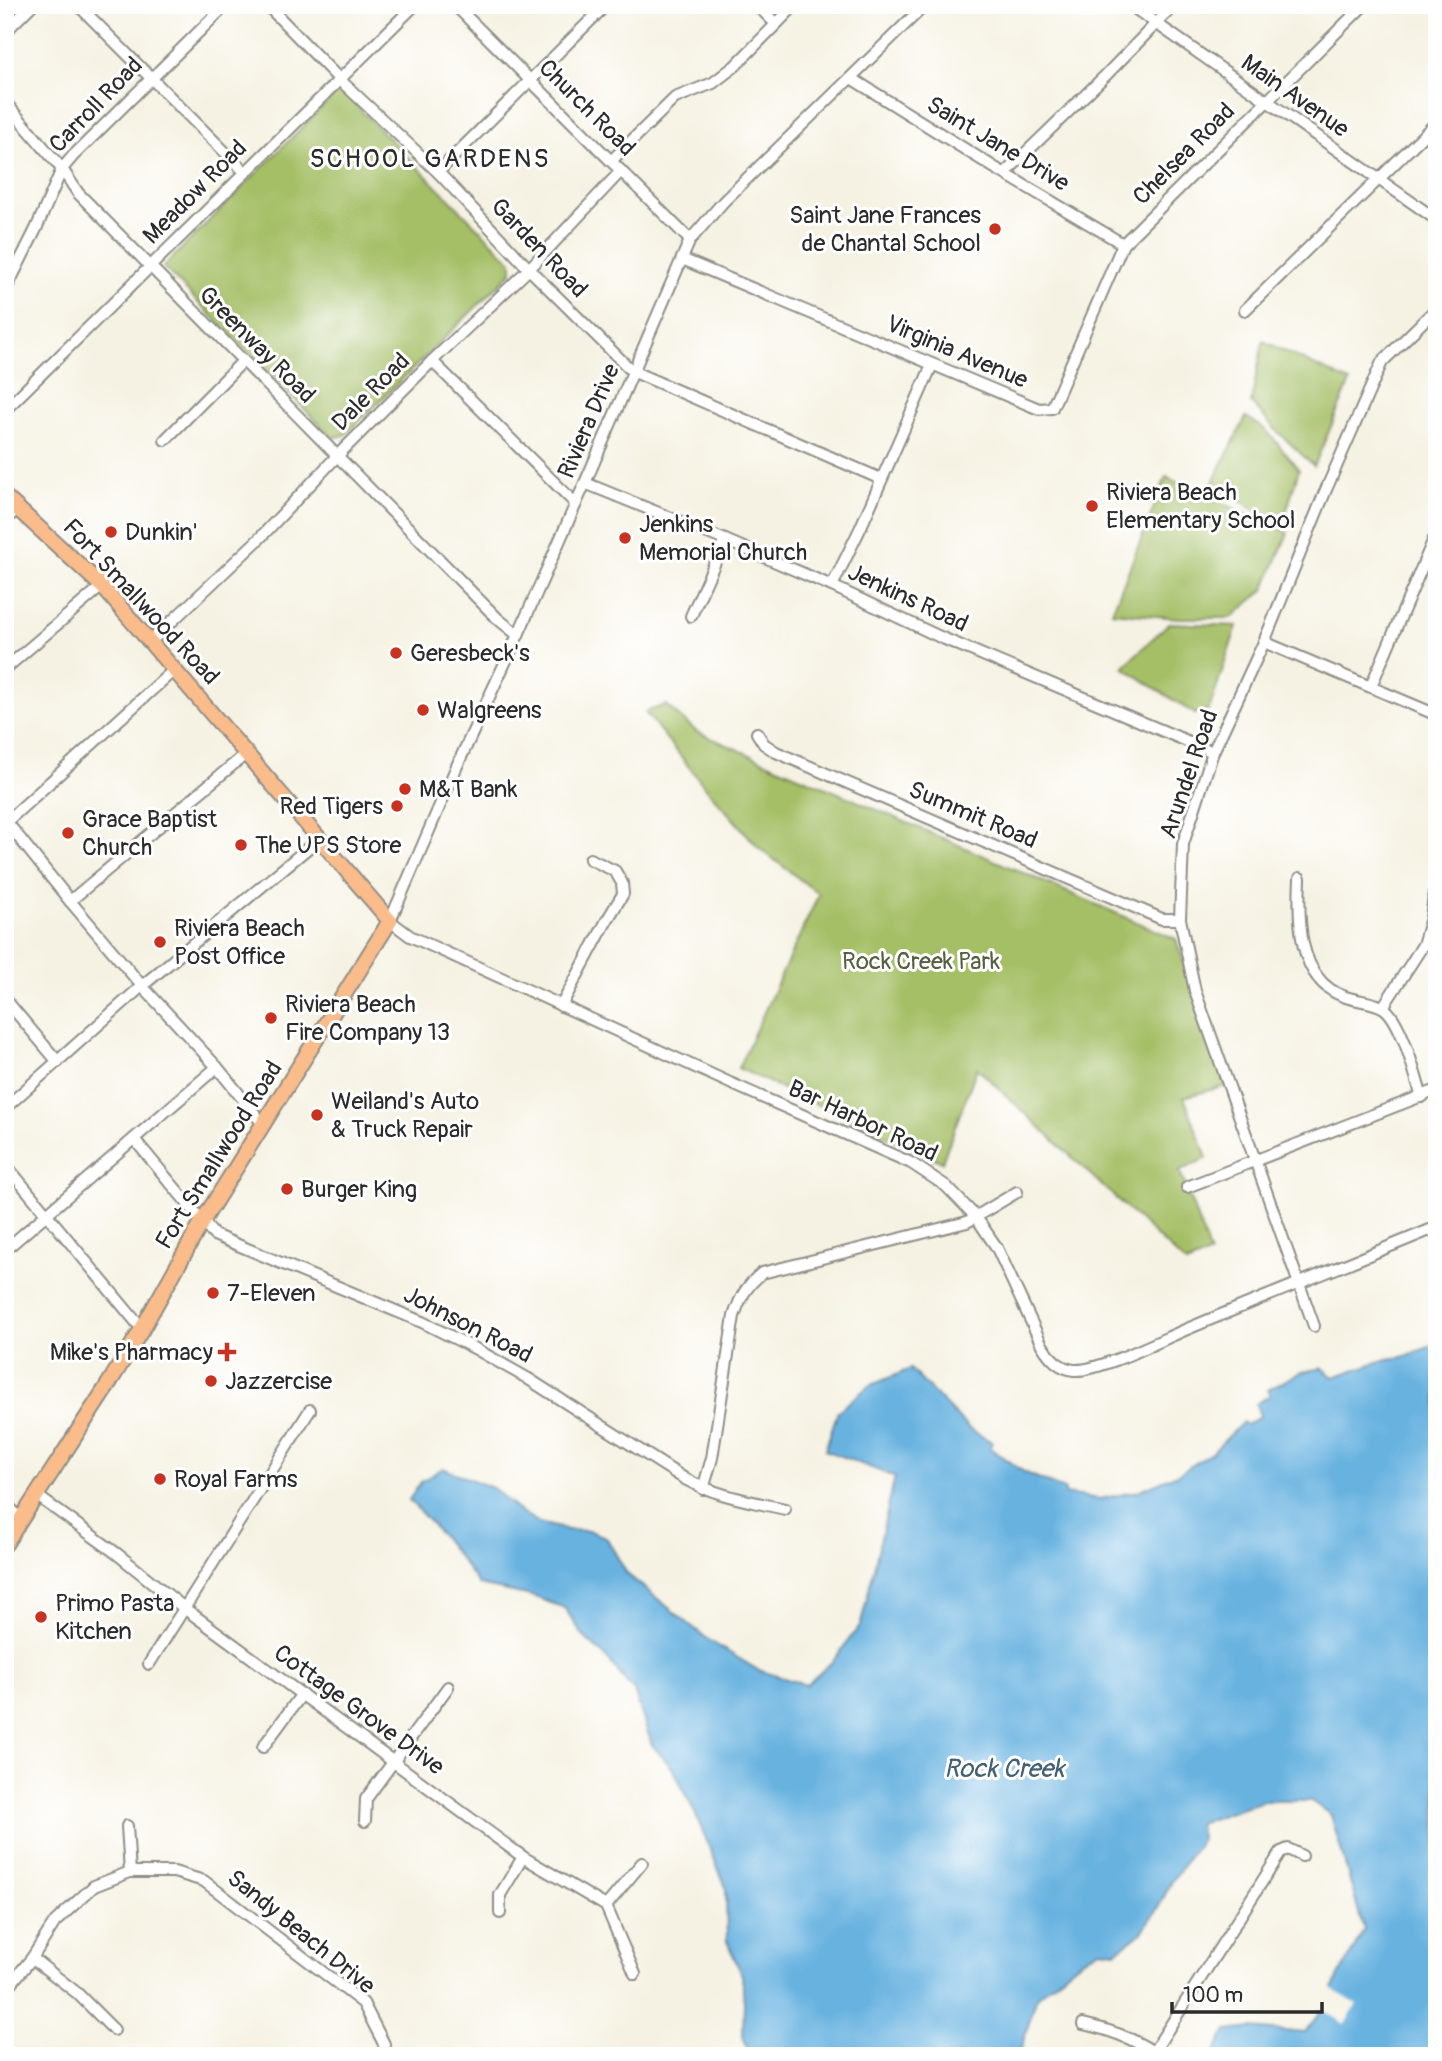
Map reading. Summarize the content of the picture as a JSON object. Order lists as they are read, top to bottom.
{
  "streets": {
    "main road": ["Fort Smallwood Road"],
    "street": [
      "Main Avenue",
      "Carroll Road",
      "Church Road",
      "Saint Jane Drive",
      "Chelsea Road",
      "Meadow Road",
      "Garden Road",
      "Greenway Road",
      "Virginia Avenue",
      "Dale Road",
      "Riviera Drive",
      "Jenkins Road",
      "Arundel Road",
      "Summit Road",
      "Bar Harbor Road",
      "Johnson Road",
      "Cottage Grove Drive",
      "Sandy Beach Drive"
    ]
  },
  "crossings": [
    ["Main Avenue", "Chelsea Road"],
    ["Carroll Road", "Greenway Road"],
    ["Church Road", "Dale Road"],
    ["Church Road", "Riviera Drive"],
    ["Saint Jane Drive", "Chelsea Road"],
    ["Saint Jane Drive", "Virginia Avenue"],
    ["Saint Jane Drive", "Riviera Drive"],
    ["Chelsea Road", "Virginia Avenue"],
    ["Meadow Road", "Garden Road"],
    ["Meadow Road", "Greenway Road"],
    ["Garden Road", "Dale Road"],
    ["Garden Road", "Riviera Drive"],
    ["Greenway Road", "Dale Road"],
    ["Greenway Road", "Riviera Drive"],
    ["Virginia Avenue", "Riviera Drive"],
    ["Dale Road", "Fort Smallwood Road"],
    ["Riviera Drive", "Jenkins Road"],
    ["Riviera Drive", "Fort Smallwood Road"],
    ["Riviera Drive", "Bar Harbor Road"],
    ["Jenkins Road", "Arundel Road"],
    ["Fort Smallwood Road", "Bar Harbor Road"],
    ["Fort Smallwood Road", "Johnson Road"],
    ["Fort Smallwood Road", "Cottage Grove Drive"],
    ["Arundel Road", "Summit Road"],
    ["Arundel Road", "Bar Harbor Road"]
  ],
  "districts": ["SCHOOL GARDENS"],
  "water": ["Rock Creek"],
  "parks": ["Rock Creek Park"],
  "places": {
    "other": [
      "Saint Jane Frances de Chantal School",
      "Riviera Beach Elementary School",
      "Dunkin'",
      "Jenkins Memorial Church",
      "Geresbeck's",
      "Walgreens",
      "M&T Bank",
      "Red Tigers",
      "Grace Baptist Church",
      "The UPS Store",
      "Riviera Beach Post Office",
      "Riviera Beach Fire Company 13",
      "Weiland's Auto & Truck Repair",
      "Burger King",
      "7-Eleven",
      "Jazzercise",
      "Royal Farms",
      "Primo Pasta Kitchen"
    ],
    "health": ["Mike's Pharmacy"]
  },
  "scale_bar": "100 m"
}
